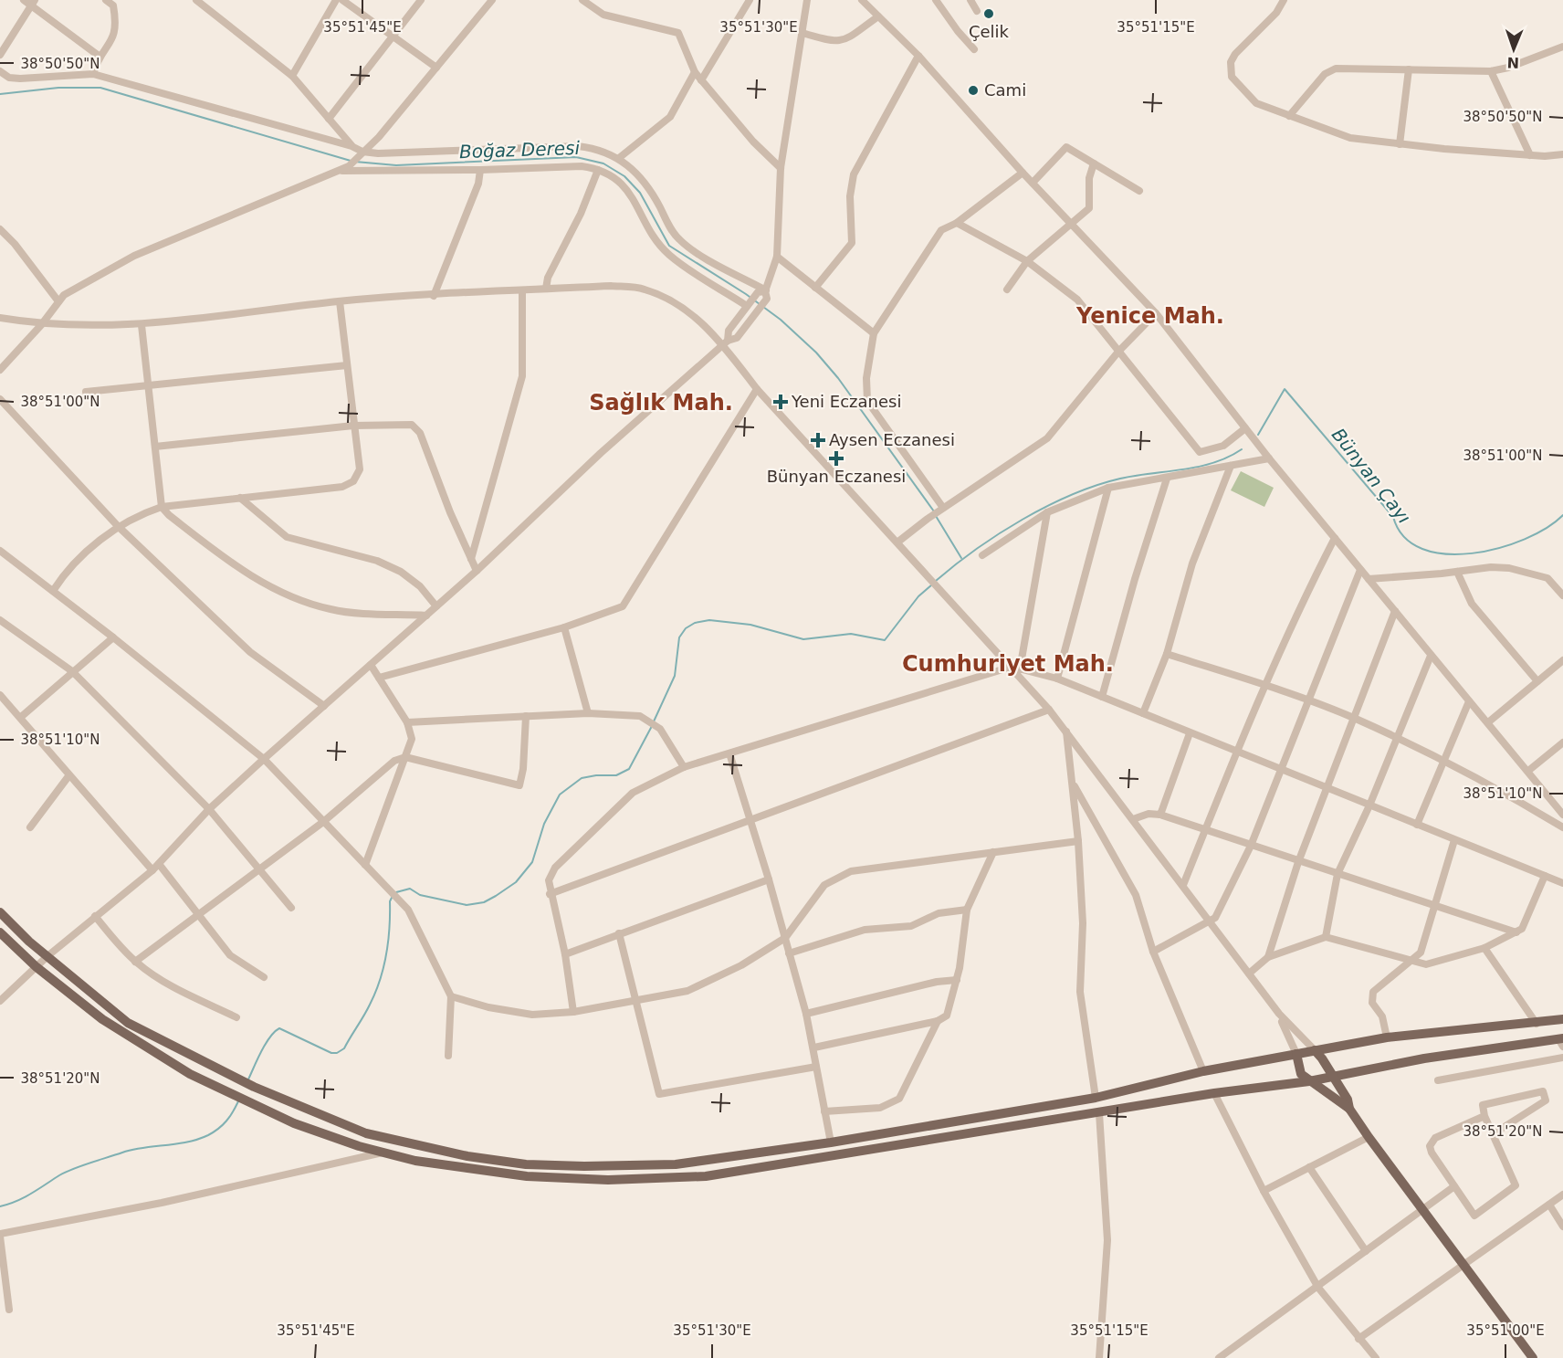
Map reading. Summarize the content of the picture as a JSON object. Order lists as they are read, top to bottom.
{
  "districts": ["Yenice Mah.", "Sağlık Mah.", "Cumhuriyet Mah."],
  "water": ["Boğaz Deresi", "Bünyan Çayı"],
  "places": {
    "other": ["Çelik", "Cami"],
    "health": ["Yeni Eczanesi", "Aysen Eczanesi", "Bünyan Eczanesi"]
  },
  "north": "bottom",
  "coordinates": [
    "35°51'45\"E",
    "35°51'30\"E",
    "35°51'15\"E",
    "38°50'50\"N",
    "38°51'00\"N",
    "38°51'10\"N",
    "38°51'20\"N",
    "35°51'00\"E"
  ]
}
